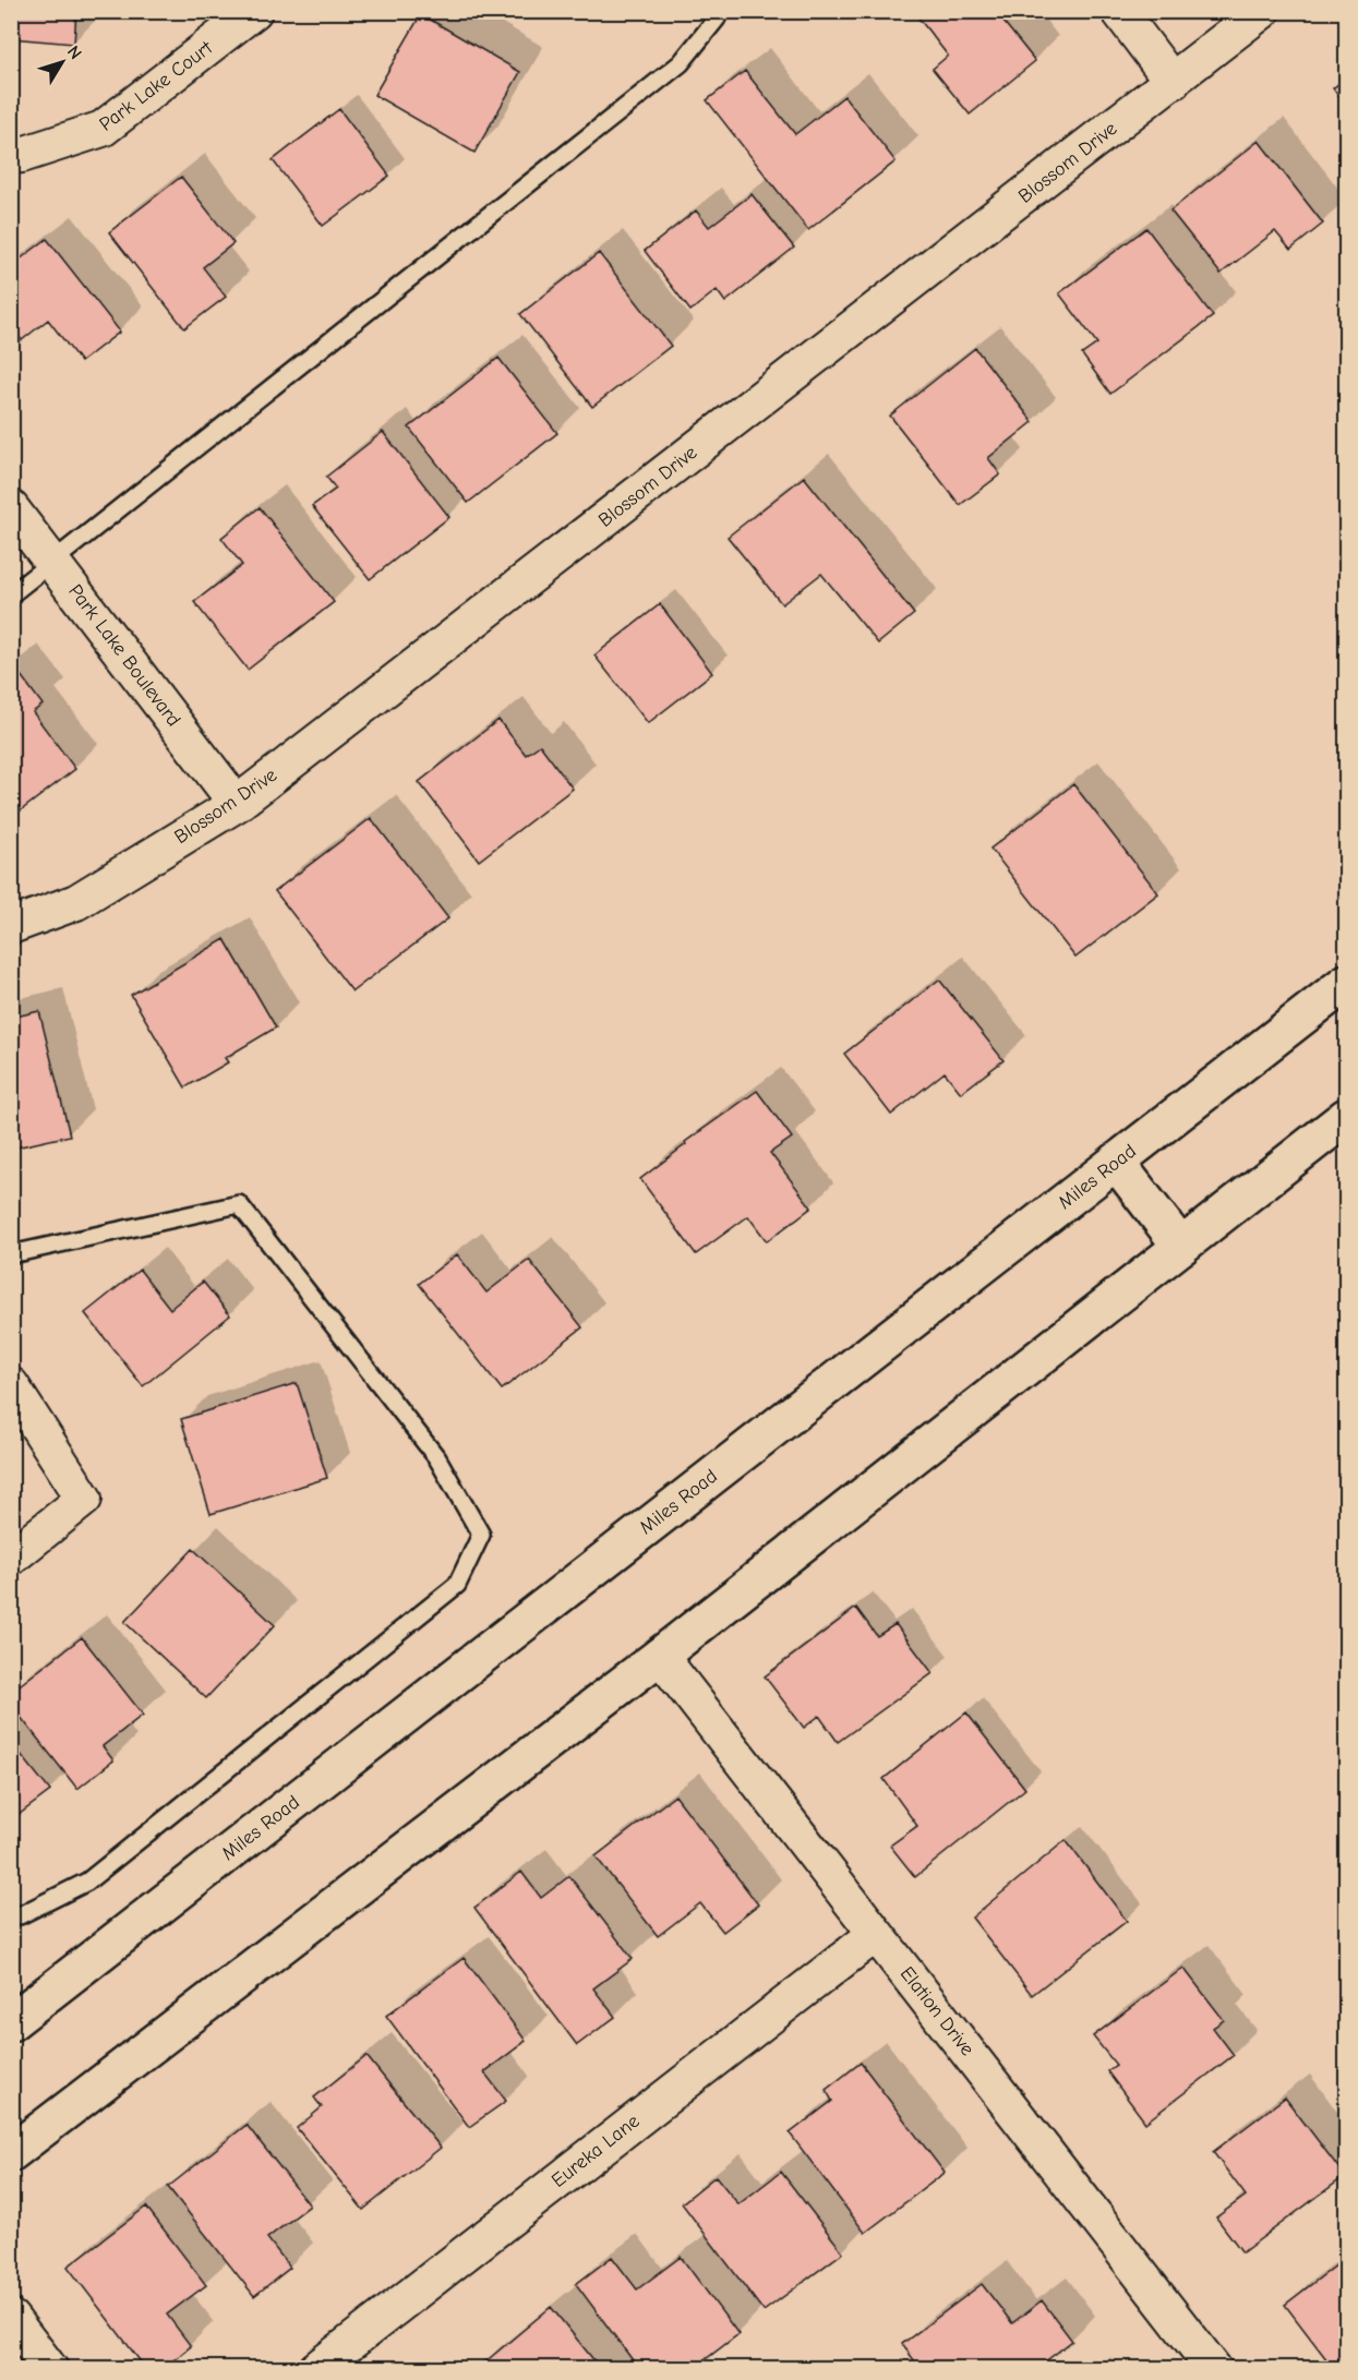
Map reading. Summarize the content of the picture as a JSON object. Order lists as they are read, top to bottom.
{
  "streets": {
    "main road": ["Miles Road"],
    "street": [
      "Park Lake Court",
      "Blossom Drive",
      "Park Lake Boulevard",
      "Elation Drive",
      "Eureka Lane"
    ]
  },
  "crossings": [
    ["Blossom Drive", "Park Lake Boulevard"],
    ["Elation Drive", "Eureka Lane"]
  ],
  "north": "top right"
}
